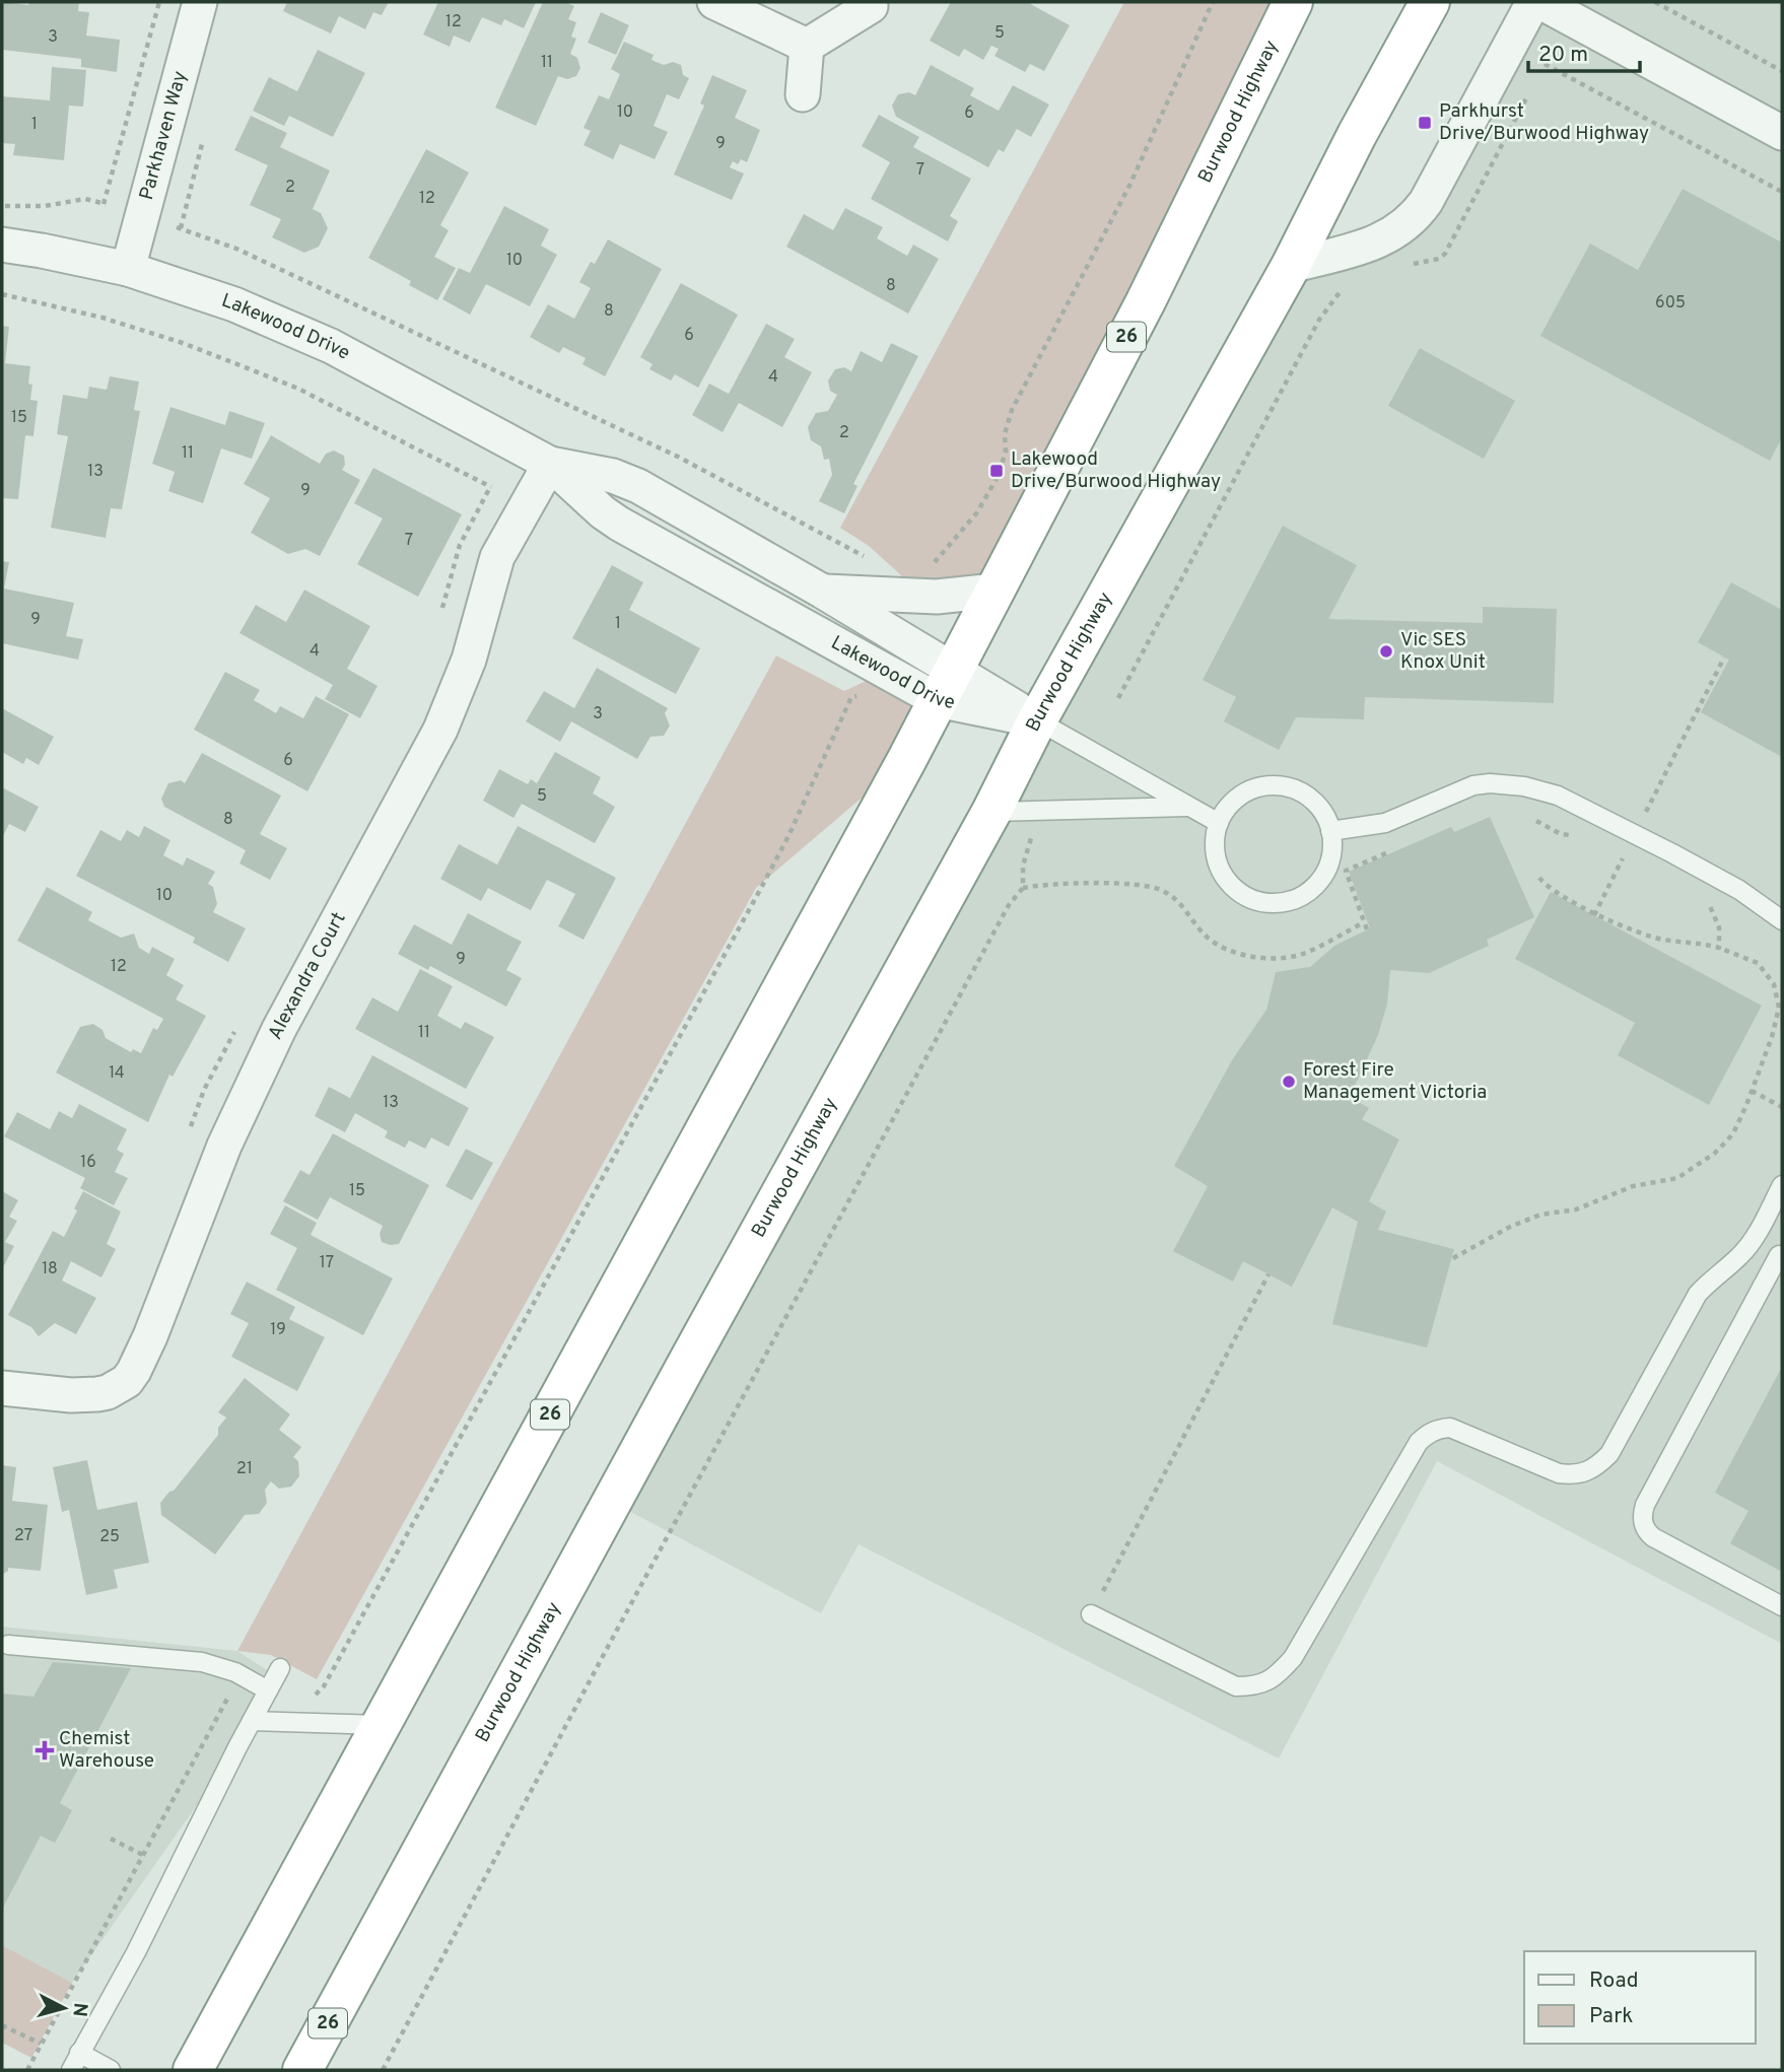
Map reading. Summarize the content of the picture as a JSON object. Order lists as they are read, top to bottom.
{
  "streets": {
    "highway": ["Burwood Highway", "26"],
    "street": ["Parkhaven Way", "Lakewood Drive", "Alexandra Court"]
  },
  "crossings": [
    ["Burwood Highway", "Lakewood Drive"],
    ["Parkhaven Way", "Lakewood Drive"],
    ["Lakewood Drive", "Alexandra Court"]
  ],
  "places": {
    "transit": ["Parkhurst Drive/Burwood Highway", "Lakewood Drive/Burwood Highway"],
    "other": ["Vic SES Knox Unit", "Forest Fire Management Victoria"],
    "health": ["Chemist Warehouse"]
  },
  "house_numbers": [
    "12",
    "5",
    "3",
    "11",
    "10",
    "6",
    "1",
    "9",
    "7",
    "2",
    "12",
    "10",
    "8",
    "605",
    "8",
    "6",
    "4",
    "15",
    "2",
    "11",
    "13",
    "9",
    "7",
    "9",
    "1",
    "4",
    "3",
    "6",
    "5",
    "8",
    "10",
    "9",
    "12",
    "11",
    "14",
    "13",
    "16",
    "15",
    "17",
    "18",
    "19",
    "21",
    "27",
    "25"
  ],
  "legend": ["Road", "Park"],
  "scale_bar": "20 m",
  "north": "right"
}
